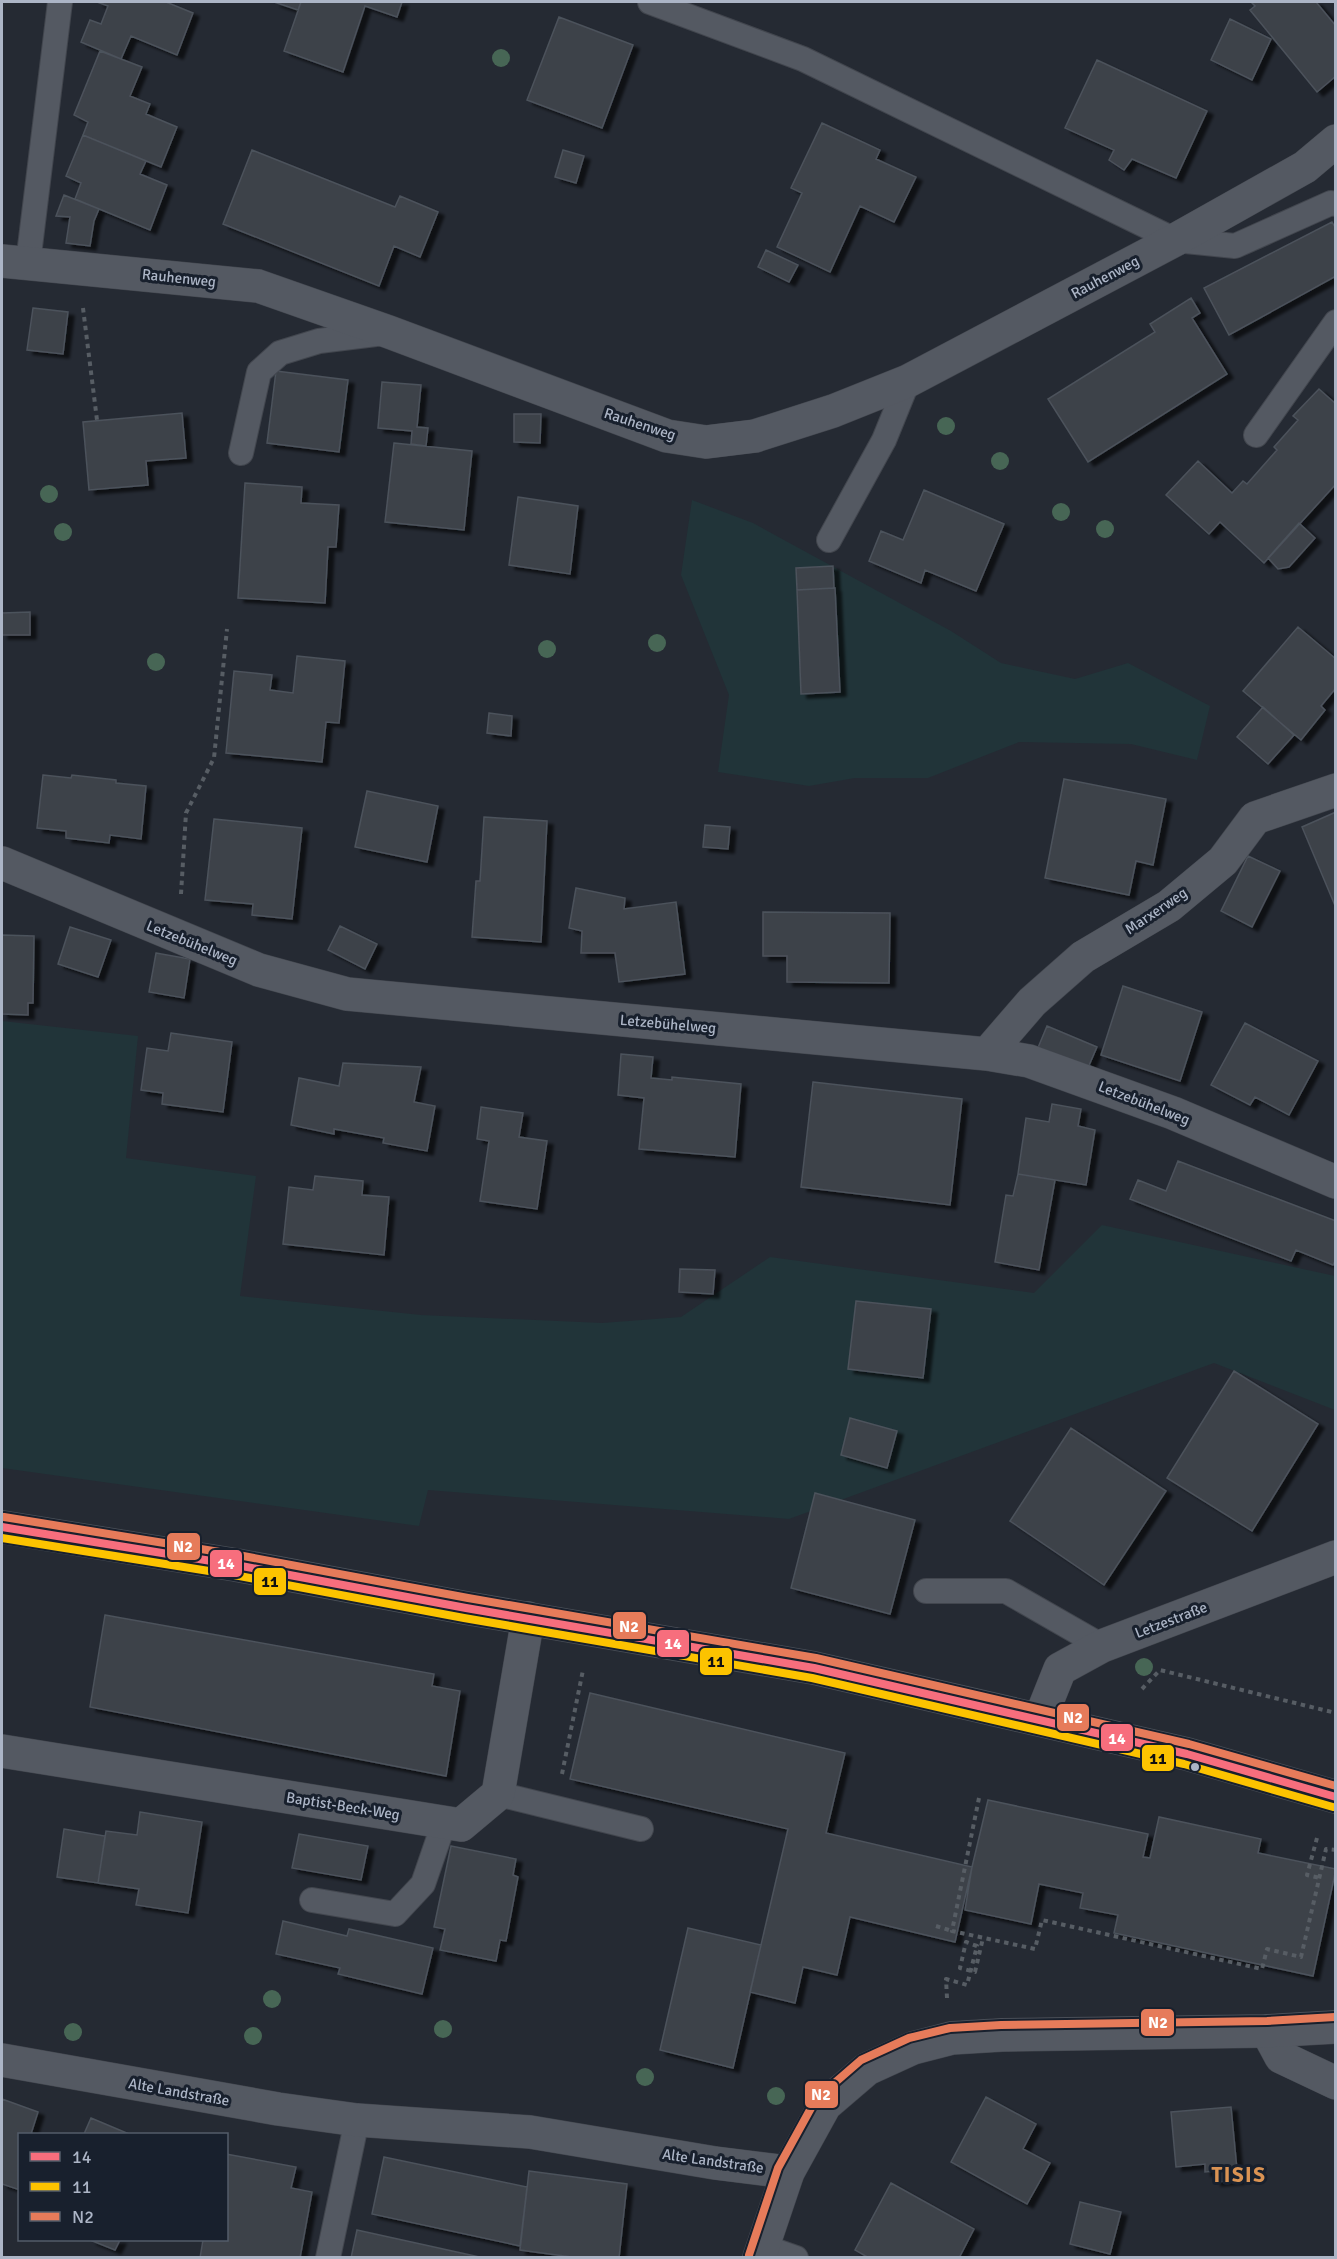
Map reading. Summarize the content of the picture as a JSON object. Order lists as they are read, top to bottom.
{
  "streets": {
    "street": [
      "Rauhenweg",
      "Marxerweg",
      "Letzebühelweg",
      "Letzestraße",
      "Baptist-Beck-Weg",
      "Alte Landstraße"
    ]
  },
  "crossings": [
    ["Marxerweg", "Letzebühelweg"]
  ],
  "districts": ["TISIS"],
  "lines": ["transit line N2", "transit line 14", "transit line 11"],
  "legend": ["14", "11", "N2"]
}
